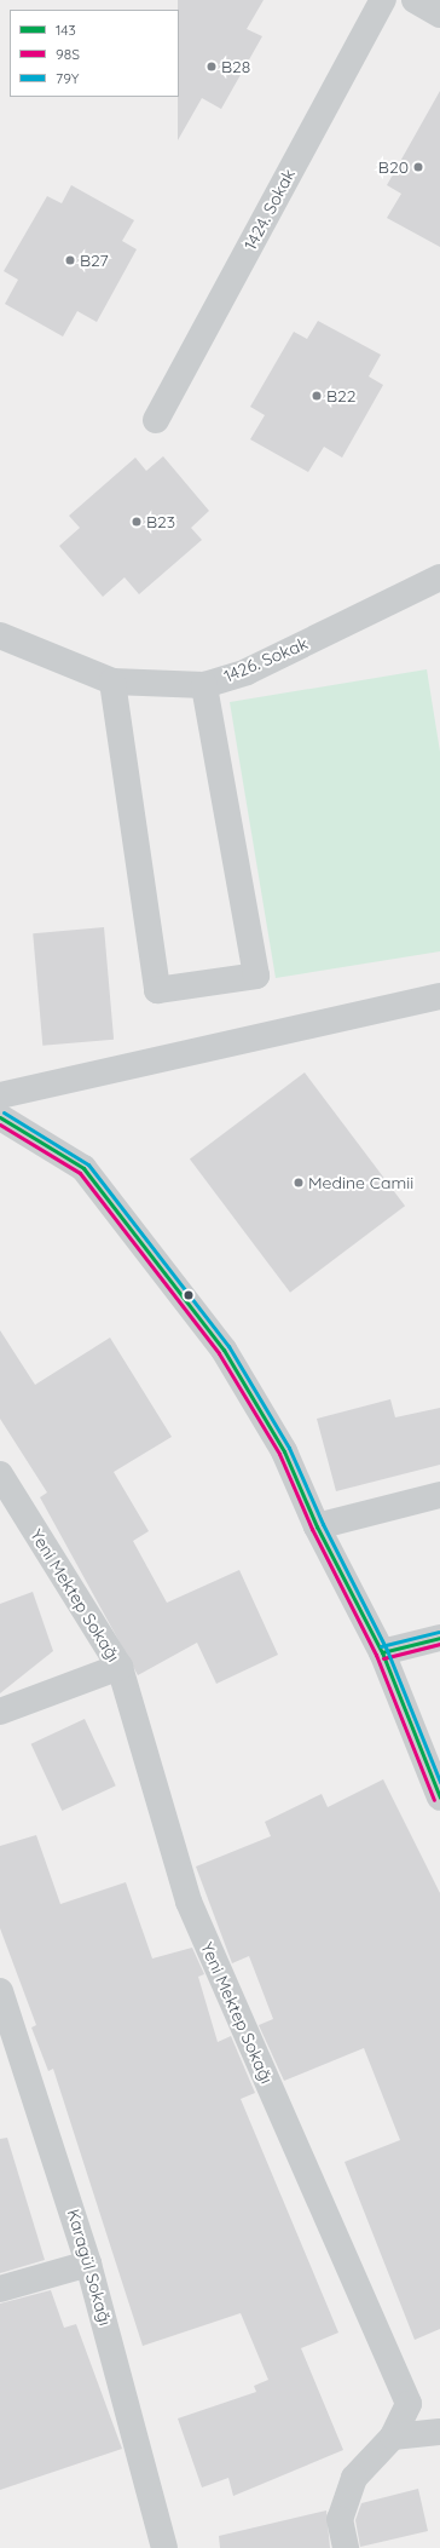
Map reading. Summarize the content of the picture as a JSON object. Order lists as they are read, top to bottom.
{
  "streets": {
    "street": [
      "1424. Sokak",
      "1426. Sokak",
      "Yeni Mektep Sokağı",
      "Karagül Sokağı"
    ]
  },
  "places": [
    "B28",
    "B20",
    "B27",
    "B22",
    "B23",
    "Medine Camii"
  ],
  "lines": ["transit line 79Y", "transit line 143", "transit line 98S"],
  "legend": ["143", "98S", "79Y"]
}
